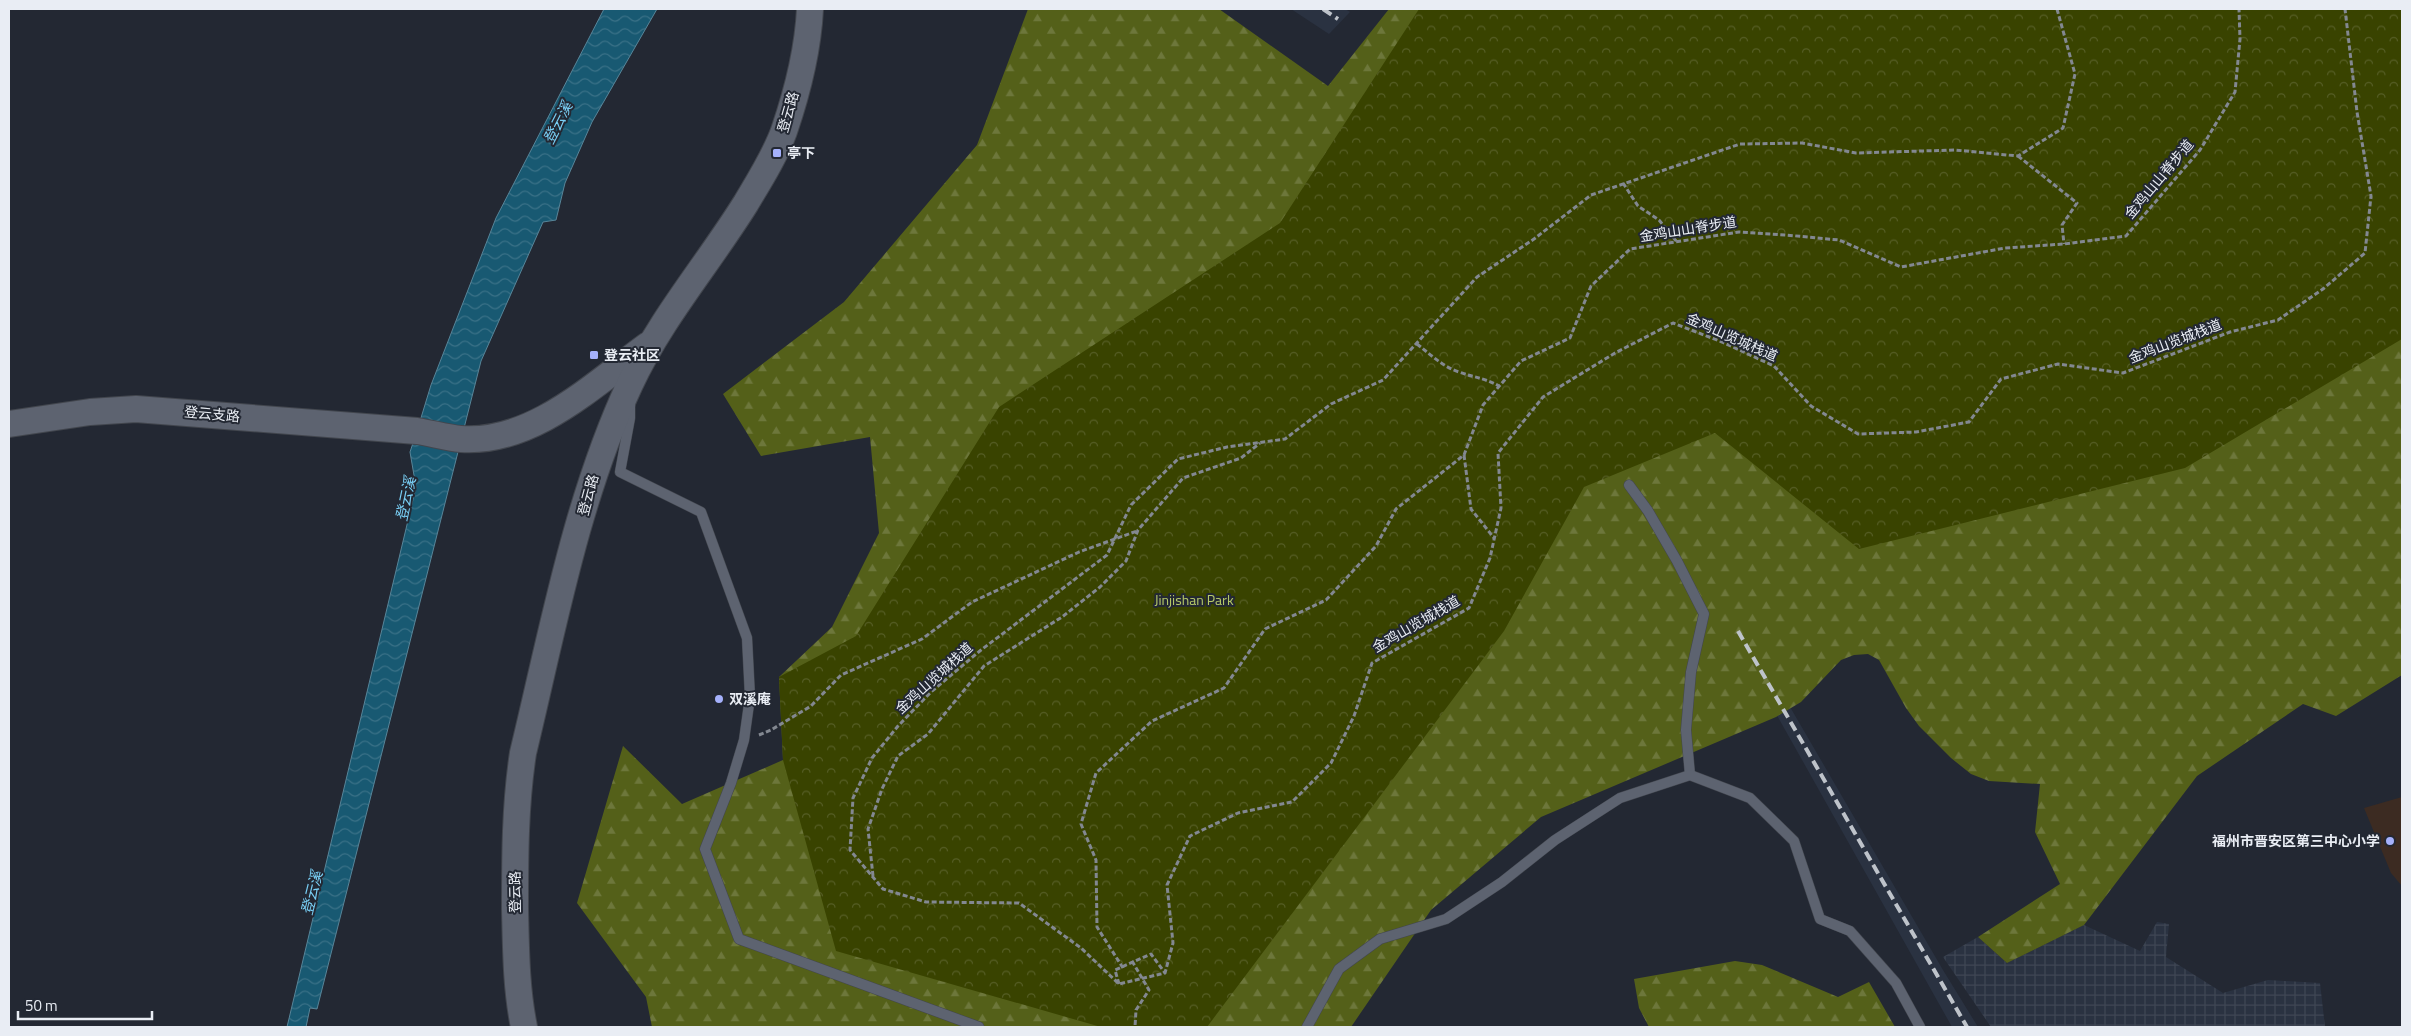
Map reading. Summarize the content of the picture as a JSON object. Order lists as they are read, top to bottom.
{
  "streets": {
    "street": ["登云路", "登云支路"],
    "path": ["金鸡山山脊步道", "金鸡山览城栈道"]
  },
  "crossings": [
    ["登云路", "登云支路"]
  ],
  "water": ["登云溪"],
  "parks": ["Jinjishan Park"],
  "places": {
    "transit": ["亭下", "登云社区"],
    "other": ["双溪庵", "福州市晋安区第三中心小学"]
  },
  "scale_bar": "50 m"
}
